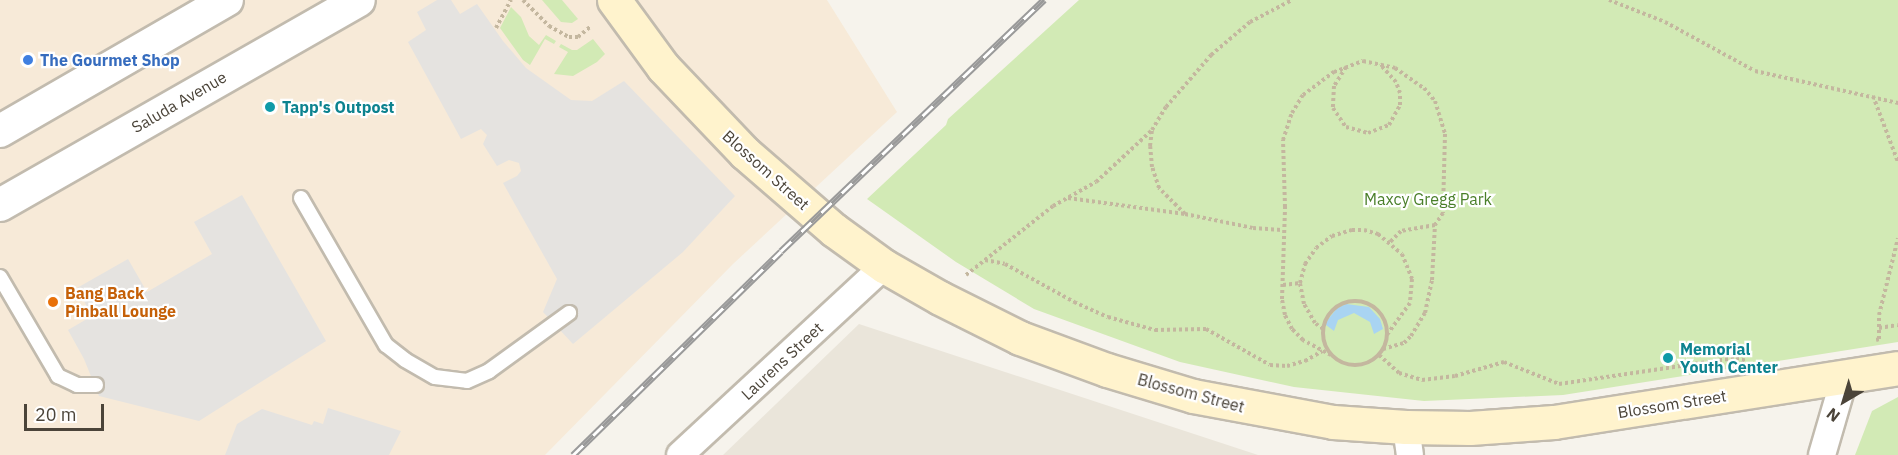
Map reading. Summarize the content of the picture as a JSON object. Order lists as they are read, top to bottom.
{
  "streets": {
    "main road": ["Blossom Street"],
    "street": ["Saluda Avenue", "Laurens Street"]
  },
  "crossings": [
    ["Blossom Street", "Laurens Street"]
  ],
  "parks": ["Maxcy Gregg Park"],
  "places": [
    "The Gourmet Shop",
    "Tapp's Outpost",
    "Bang Back Pinball Lounge",
    "Memorial Youth Center"
  ],
  "scale_bar": "20 m",
  "north": "bottom left"
}
